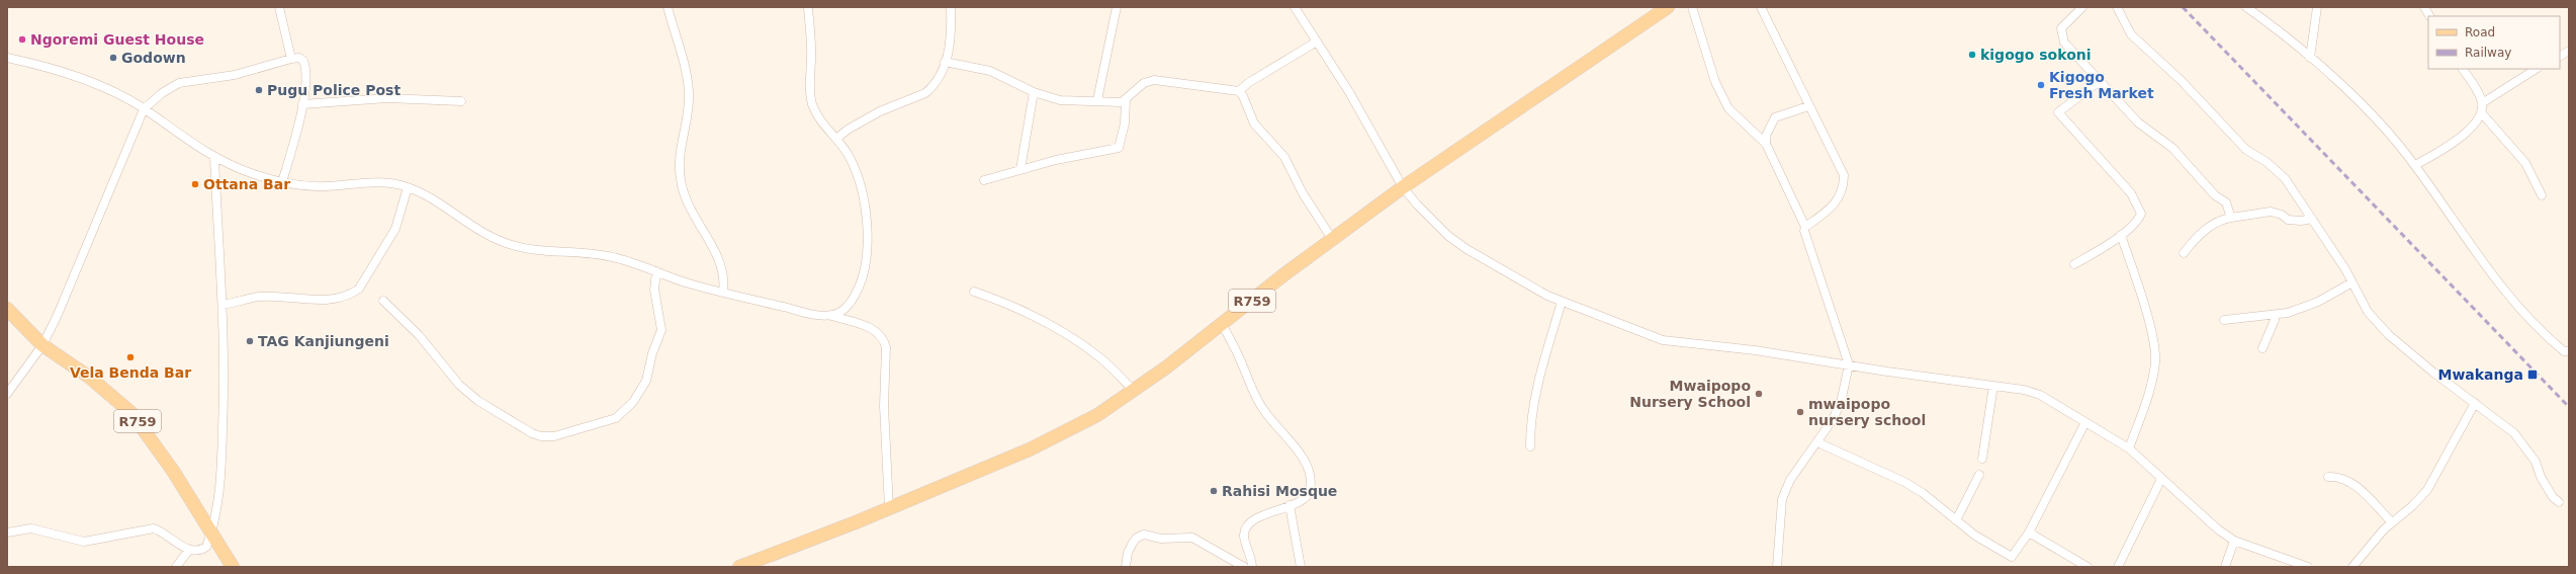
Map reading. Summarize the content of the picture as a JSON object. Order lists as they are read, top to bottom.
{
  "streets": {
    "main road": ["R759"]
  },
  "places": {
    "other": [
      "Ngoremi Guest House",
      "kigogo sokoni",
      "Godown",
      "Kigogo Fresh Market",
      "Pugu Police Post",
      "Ottana Bar",
      "TAG Kanjiungeni",
      "Vela Benda Bar",
      "Mwaipopo Nursery School",
      "mwaipopo nursery school",
      "Rahisi Mosque"
    ],
    "transit": ["Mwakanga"]
  },
  "legend": ["Road", "Railway"]
}
